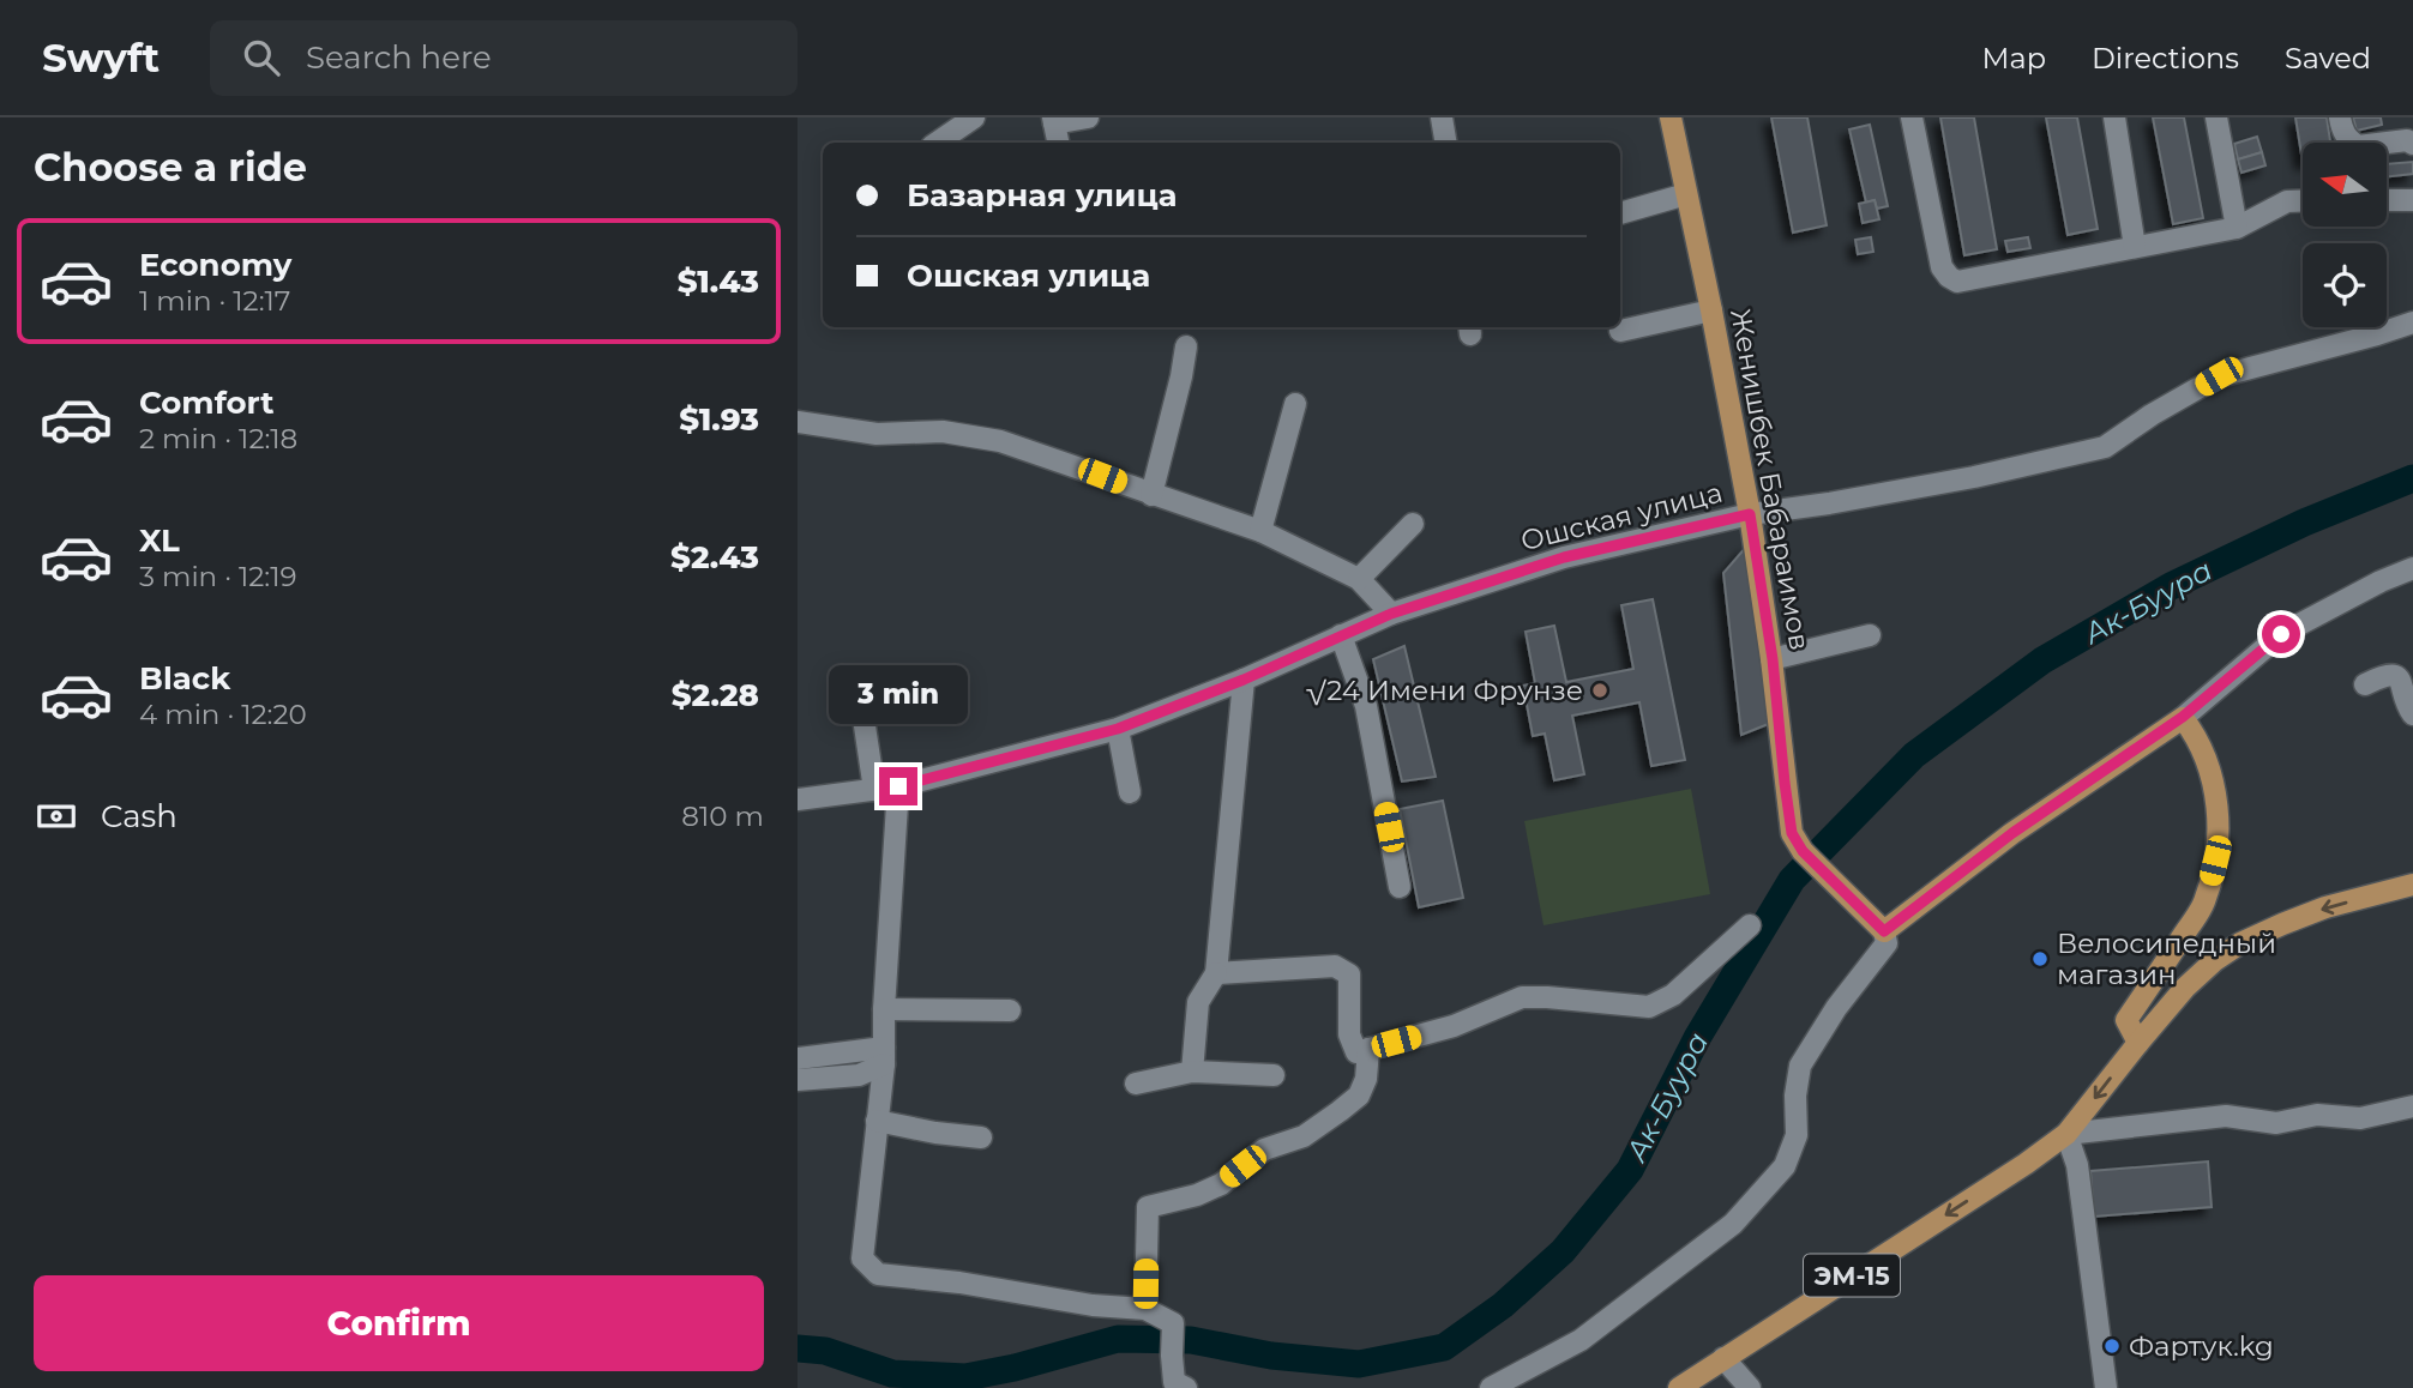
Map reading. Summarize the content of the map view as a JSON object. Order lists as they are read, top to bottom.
{
  "streets": {
    "main road": ["Женишбек Бабараимов", "ЭМ-15"],
    "street": ["Ошская улица"]
  },
  "crossings": [
    ["Женишбек Бабараимов", "Ошская улица"]
  ],
  "water": ["Ак-Буура"],
  "places": ["√24 Имени Фрунзе", "Велосипедный магазин", "Фартук.kg"],
  "north": "left",
  "page": {
    "header": "Swyft",
    "search": "Search here",
    "nav": ["Map", "Directions", "Saved"],
    "heading": "Choose a ride",
    "banner": ["Базарная улица", "Ошская улица"],
    "list": [
      {
        "name": "Economy",
        "note": "1 min · 12:17",
        "value": "$1.43"
      },
      {
        "name": "Comfort",
        "note": "2 min · 12:18",
        "value": "$1.93"
      },
      {
        "name": "XL",
        "note": "3 min · 12:19",
        "value": "$2.43"
      },
      {
        "name": "Black",
        "note": "4 min · 12:20",
        "value": "$2.28"
      }
    ],
    "bubble": "3 min",
    "pay": ["Cash", "810 m"],
    "buttons": "Confirm"
  }
}
